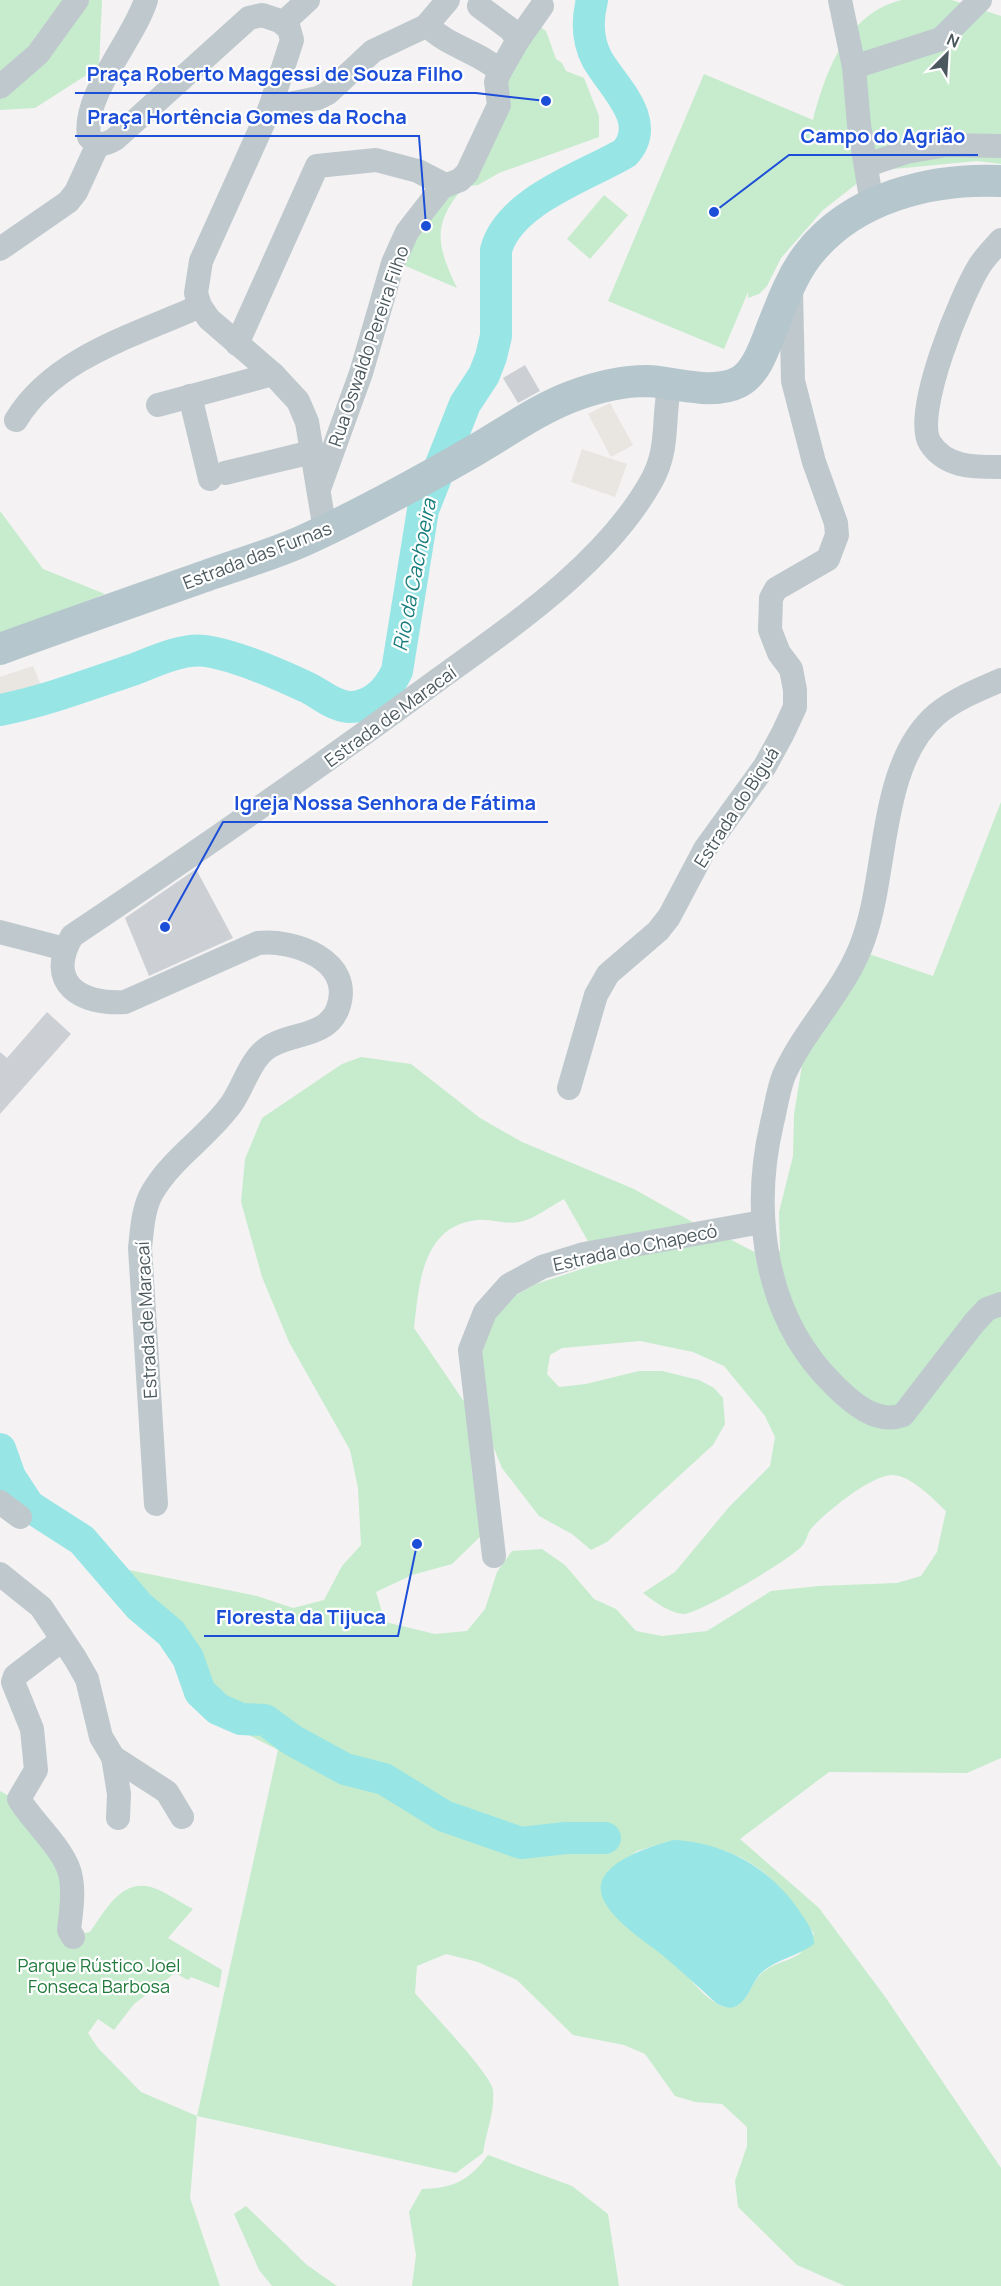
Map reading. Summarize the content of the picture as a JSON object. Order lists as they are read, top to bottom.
{
  "streets": {
    "main road": ["Estrada das Furnas"],
    "street": [
      "Rua Oswaldo Pereira Filho",
      "Estrada de Maracaí",
      "Estrada do Biguá",
      "Estrada do Chapecó"
    ]
  },
  "crossings": [
    ["Estrada das Furnas", "Estrada de Maracaí"],
    ["Estrada das Furnas", "Estrada do Biguá"]
  ],
  "water": ["Rio da Cachoeira"],
  "parks": ["Parque Rústico Joel Fonseca Barbosa"],
  "places": [
    "Praça Roberto Maggessi de Souza Filho",
    "Campo do Agrião",
    "Praça Hortência Gomes da Rocha",
    "Igreja Nossa Senhora de Fátima",
    "Floresta da Tijuca"
  ],
  "north": "top right"
}
